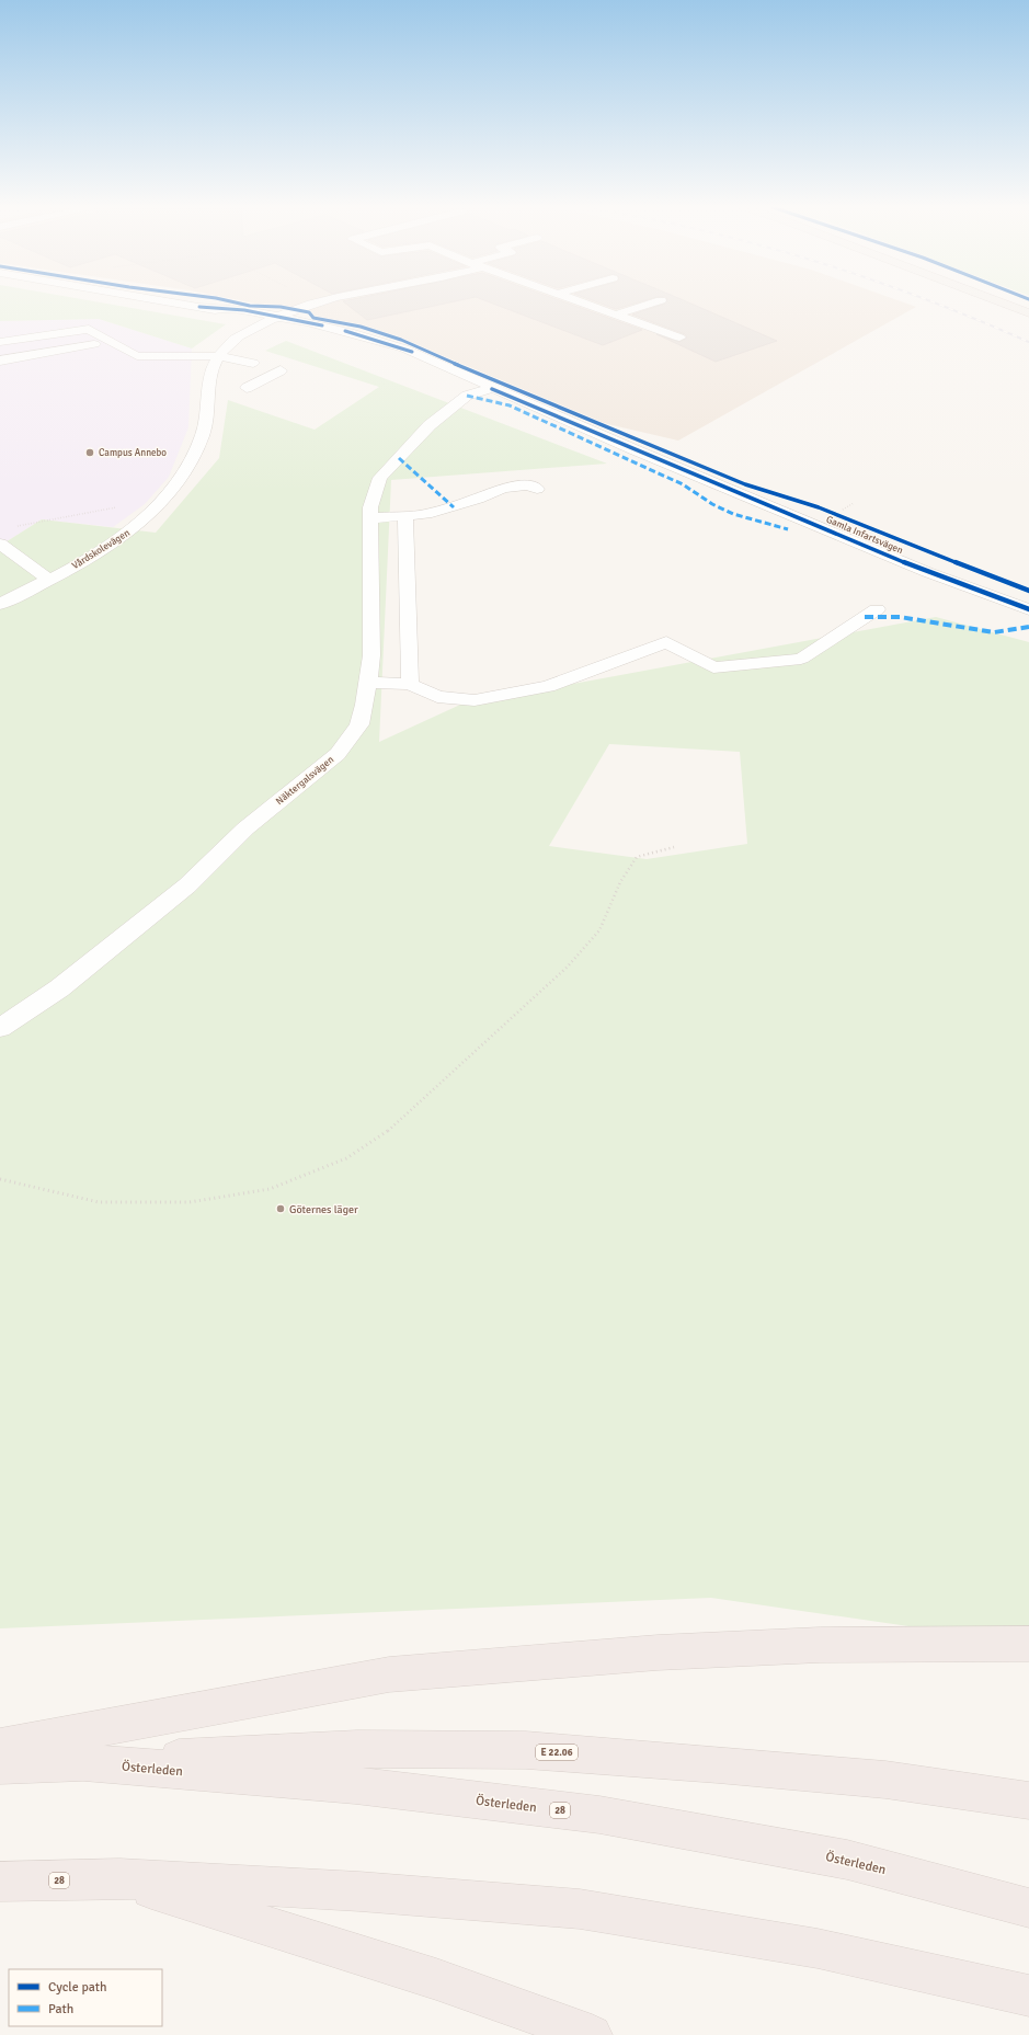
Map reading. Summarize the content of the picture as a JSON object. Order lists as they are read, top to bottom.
{
  "streets": {
    "highway": ["E 22.06", "Österleden", "28"],
    "street": ["Gamla Infartsvägen", "Vårdskolevägen", "Näktergalsvägen"]
  },
  "crossings": [
    ["Gamla Infartsvägen", "Vårdskolevägen"],
    ["Gamla Infartsvägen", "Näktergalsvägen"],
    ["E 22.06", "Österleden"]
  ],
  "places": ["Campus Annebo", "Göternes läger"],
  "legend": ["Cycle path", "Path"]
}
